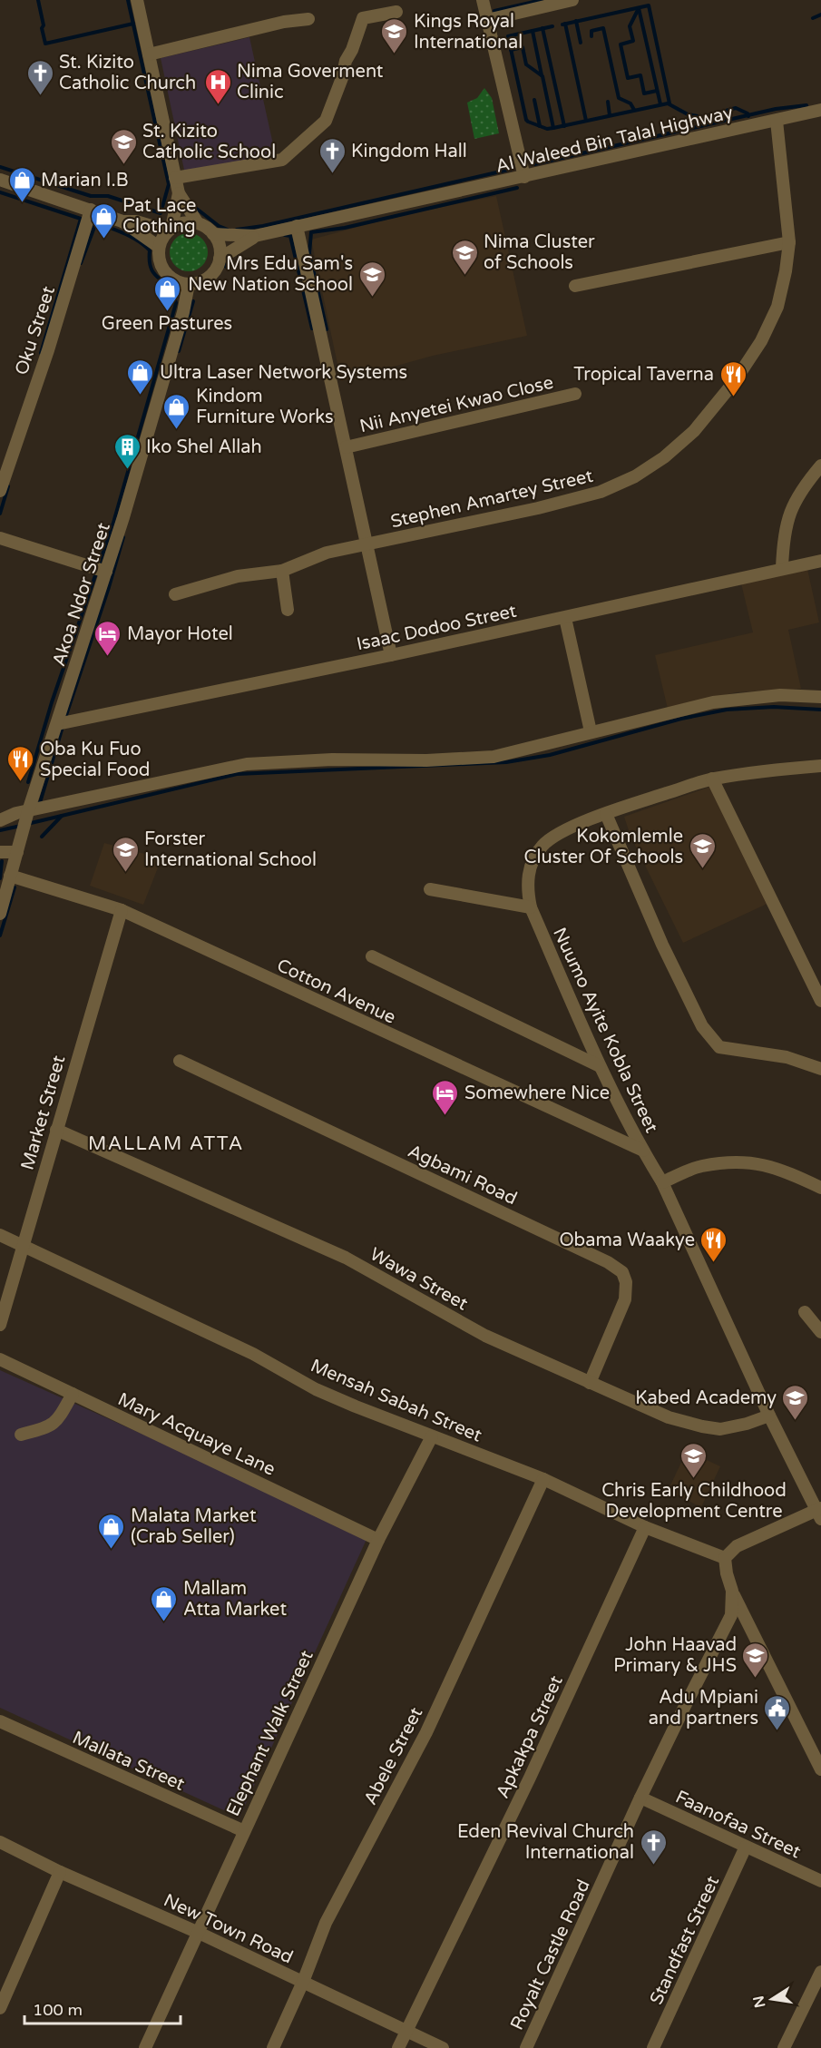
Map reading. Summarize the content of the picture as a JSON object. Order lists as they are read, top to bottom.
{
  "streets": {
    "street": [
      "Al Waleed Bin Talal Highway",
      "Oku Street",
      "Nii Anyetei Kwao Close",
      "Stephen Amartey Street",
      "Akoa Ndor Street",
      "Isaac Dodoo Street",
      "Cotton Avenue",
      "Nuumo Ayite Kobla Street",
      "Market Street",
      "Agbami Road",
      "Wawa Street",
      "Mensah Sabah Street",
      "Mary Acquaye Lane",
      "Elephant Walk Street",
      "Apkakpa Street",
      "Abele Street",
      "Mallata Street",
      "Faanofaa Street",
      "New Town Road",
      "Standfast Street",
      "Royalt Castle Road"
    ]
  },
  "crossings": [
    ["Al Waleed Bin Talal Highway", "Stephen Amartey Street"],
    ["Al Waleed Bin Talal Highway", "Akoa Ndor Street"],
    ["Akoa Ndor Street", "Isaac Dodoo Street"],
    ["Akoa Ndor Street", "Cotton Avenue"],
    ["Cotton Avenue", "Nuumo Ayite Kobla Street"],
    ["Cotton Avenue", "Market Street"],
    ["Nuumo Ayite Kobla Street", "Wawa Street"],
    ["Market Street", "Wawa Street"],
    ["Market Street", "Mensah Sabah Street"],
    ["Agbami Road", "Wawa Street"],
    ["Mensah Sabah Street", "Elephant Walk Street"],
    ["Mensah Sabah Street", "Apkakpa Street"],
    ["Mensah Sabah Street", "Abele Street"],
    ["Mensah Sabah Street", "Royalt Castle Road"],
    ["Mary Acquaye Lane", "Elephant Walk Street"],
    ["Elephant Walk Street", "Mallata Street"],
    ["Elephant Walk Street", "New Town Road"],
    ["Apkakpa Street", "New Town Road"],
    ["Abele Street", "New Town Road"],
    ["Faanofaa Street", "Standfast Street"],
    ["Faanofaa Street", "Royalt Castle Road"]
  ],
  "districts": ["MALLAM ATTA"],
  "places": {
    "school or university": [
      "Kings Royal International",
      "St. Kizito Catholic School",
      "Nima Cluster of Schools",
      "Mrs Edu Sam's New Nation School",
      "Kokomlemle Cluster Of Schools",
      "Forster International School",
      "Kabed Academy",
      "Chris Early Childhood Development Centre",
      "John Haavad Primary & JHS"
    ],
    "church": ["St. Kizito Catholic Church", "Kingdom Hall", "Eden Revival Church International"],
    "hospital": ["Nima Goverment Clinic"],
    "shop": [
      "Marian I.B",
      "Pat Lace Clothing",
      "Green Pastures",
      "Ultra Laser Network Systems",
      "Kindom Furniture Works",
      "Malata Market (Crab Seller)",
      "Mallam Atta Market"
    ],
    "restaurant": ["Tropical Taverna", "Oba Ku Fuo Special Food", "Obama Waakye"],
    "building": ["Iko Shel Allah"],
    "hotel": ["Mayor Hotel", "Somewhere Nice"],
    "public building": ["Adu Mpiani and partners"]
  },
  "scale_bar": "100 m",
  "north": "left"
}
